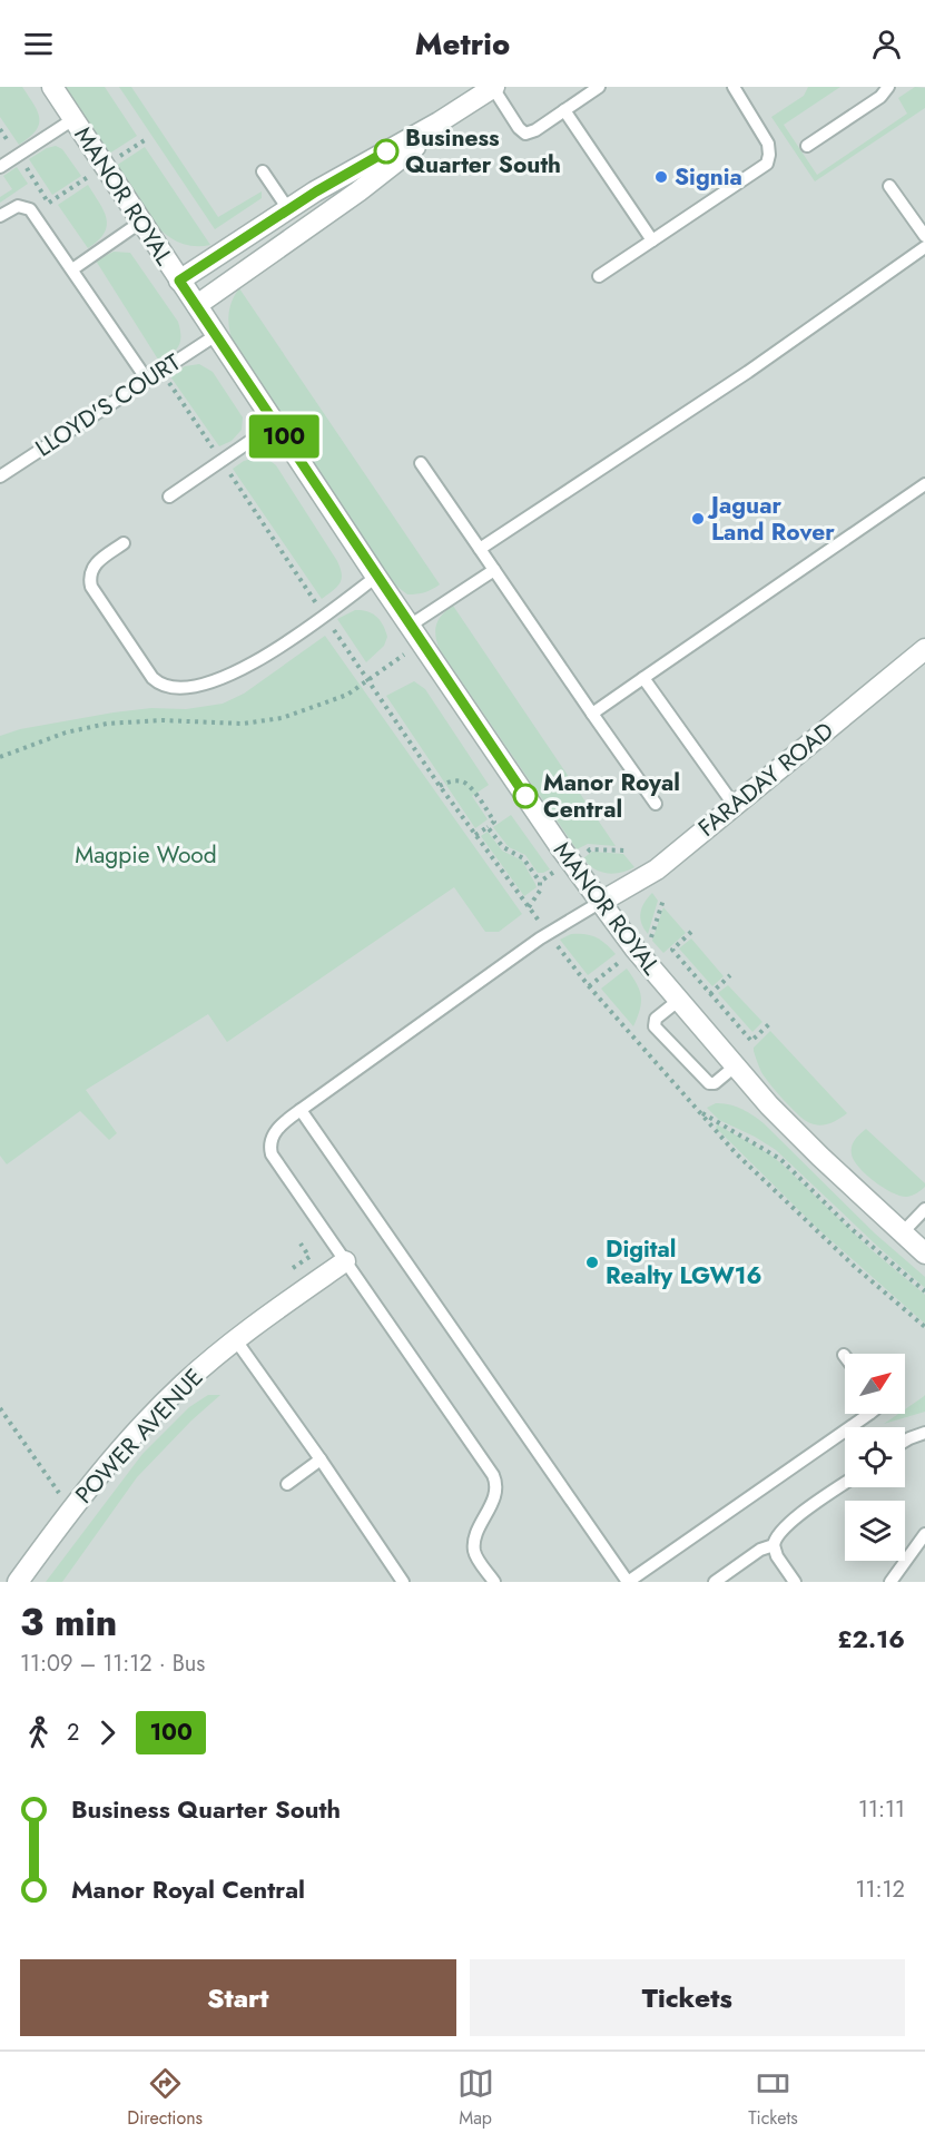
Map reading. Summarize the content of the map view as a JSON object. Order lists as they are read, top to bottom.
{
  "streets": {
    "street": ["MANOR ROYAL", "FARADAY ROAD", "POWER AVENUE"],
    "lane": ["LLOYD'S COURT"]
  },
  "crossings": [
    ["MANOR ROYAL", "LLOYD'S COURT"],
    ["MANOR ROYAL", "FARADAY ROAD"]
  ],
  "parks": ["Magpie Wood"],
  "places": [
    "Business Quarter South",
    "Signia",
    "Jaguar Land Rover",
    "Manor Royal Central",
    "Digital Realty LGW16"
  ],
  "lines": ["bus line 100"],
  "north": "top right",
  "page": {
    "header": "Metrio",
    "on_map": "100",
    "heading": ["3 min", "11:09 – 11:12 · Bus", "£2.16"],
    "legs": ["2", "100"],
    "list": [
      {
        "name": "Business Quarter South",
        "value": "11:11"
      },
      {
        "name": "Manor Royal Central",
        "value": "11:12"
      }
    ],
    "buttons": ["Start", "Tickets"],
    "tabs": ["Directions", "Map", "Tickets"]
  }
}
